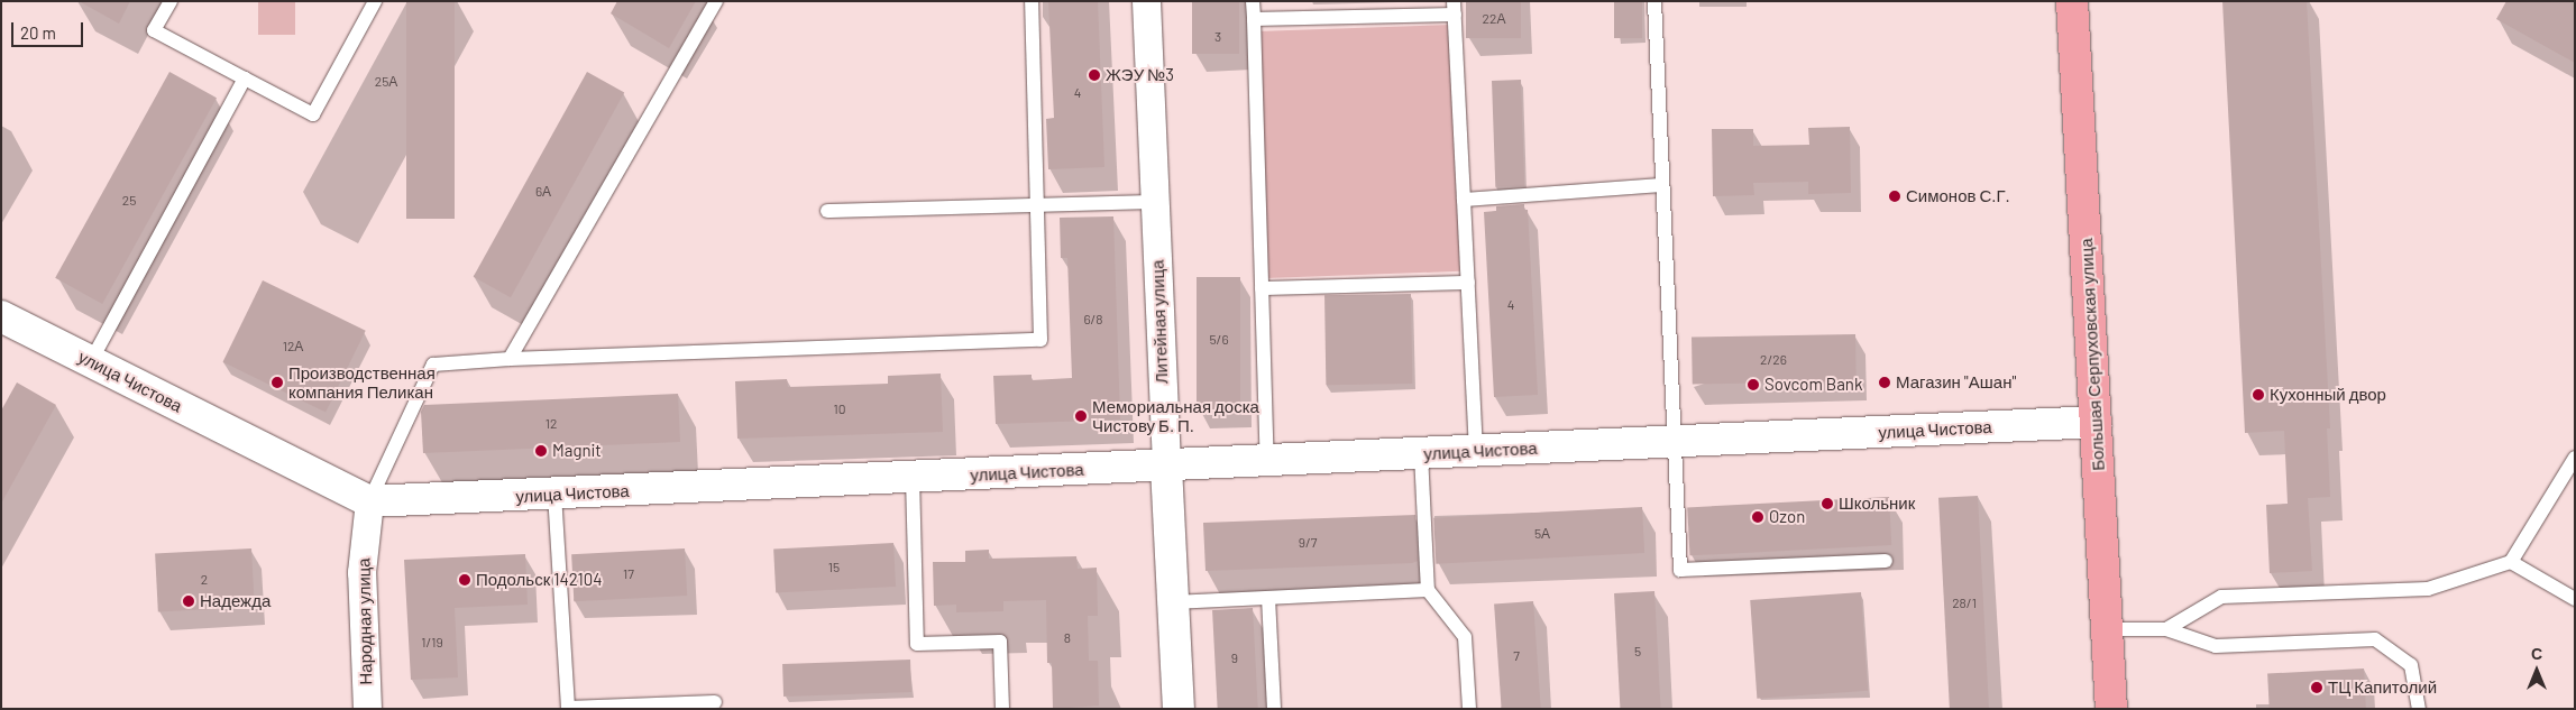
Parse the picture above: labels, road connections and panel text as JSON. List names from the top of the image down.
{
  "streets": {
    "main road": ["Большая Серпуховская улица"],
    "street": ["Литейная улица", "улица Чистова", "Народная улица"]
  },
  "crossings": [
    ["Литейная улица", "улица Чистова"],
    ["Большая Серпуховская улица", "улица Чистова"],
    ["улица Чистова", "Народная улица"]
  ],
  "places": [
    "ЖЭУ №3",
    "Симонов С.Г.",
    "Производственная компания Пеликан",
    "Магазин \"Ашан\"",
    "Sovcom Bank",
    "Кухонный двор",
    "Мемориальная доска Чистову Б. П.",
    "Magnit",
    "Школьник",
    "Ozon",
    "Подольск 142104",
    "Надежда",
    "ТЦ Капитолий"
  ],
  "house_numbers": [
    "22А",
    "3",
    "25А",
    "4",
    "6А",
    "25",
    "4",
    "6/8",
    "5/6",
    "12А",
    "2/26",
    "10",
    "12",
    "5А",
    "9/7",
    "15",
    "17",
    "2",
    "28/1",
    "8",
    "1/19",
    "5",
    "7",
    "9"
  ],
  "scale_bar": "20 m",
  "north": "top"
}
